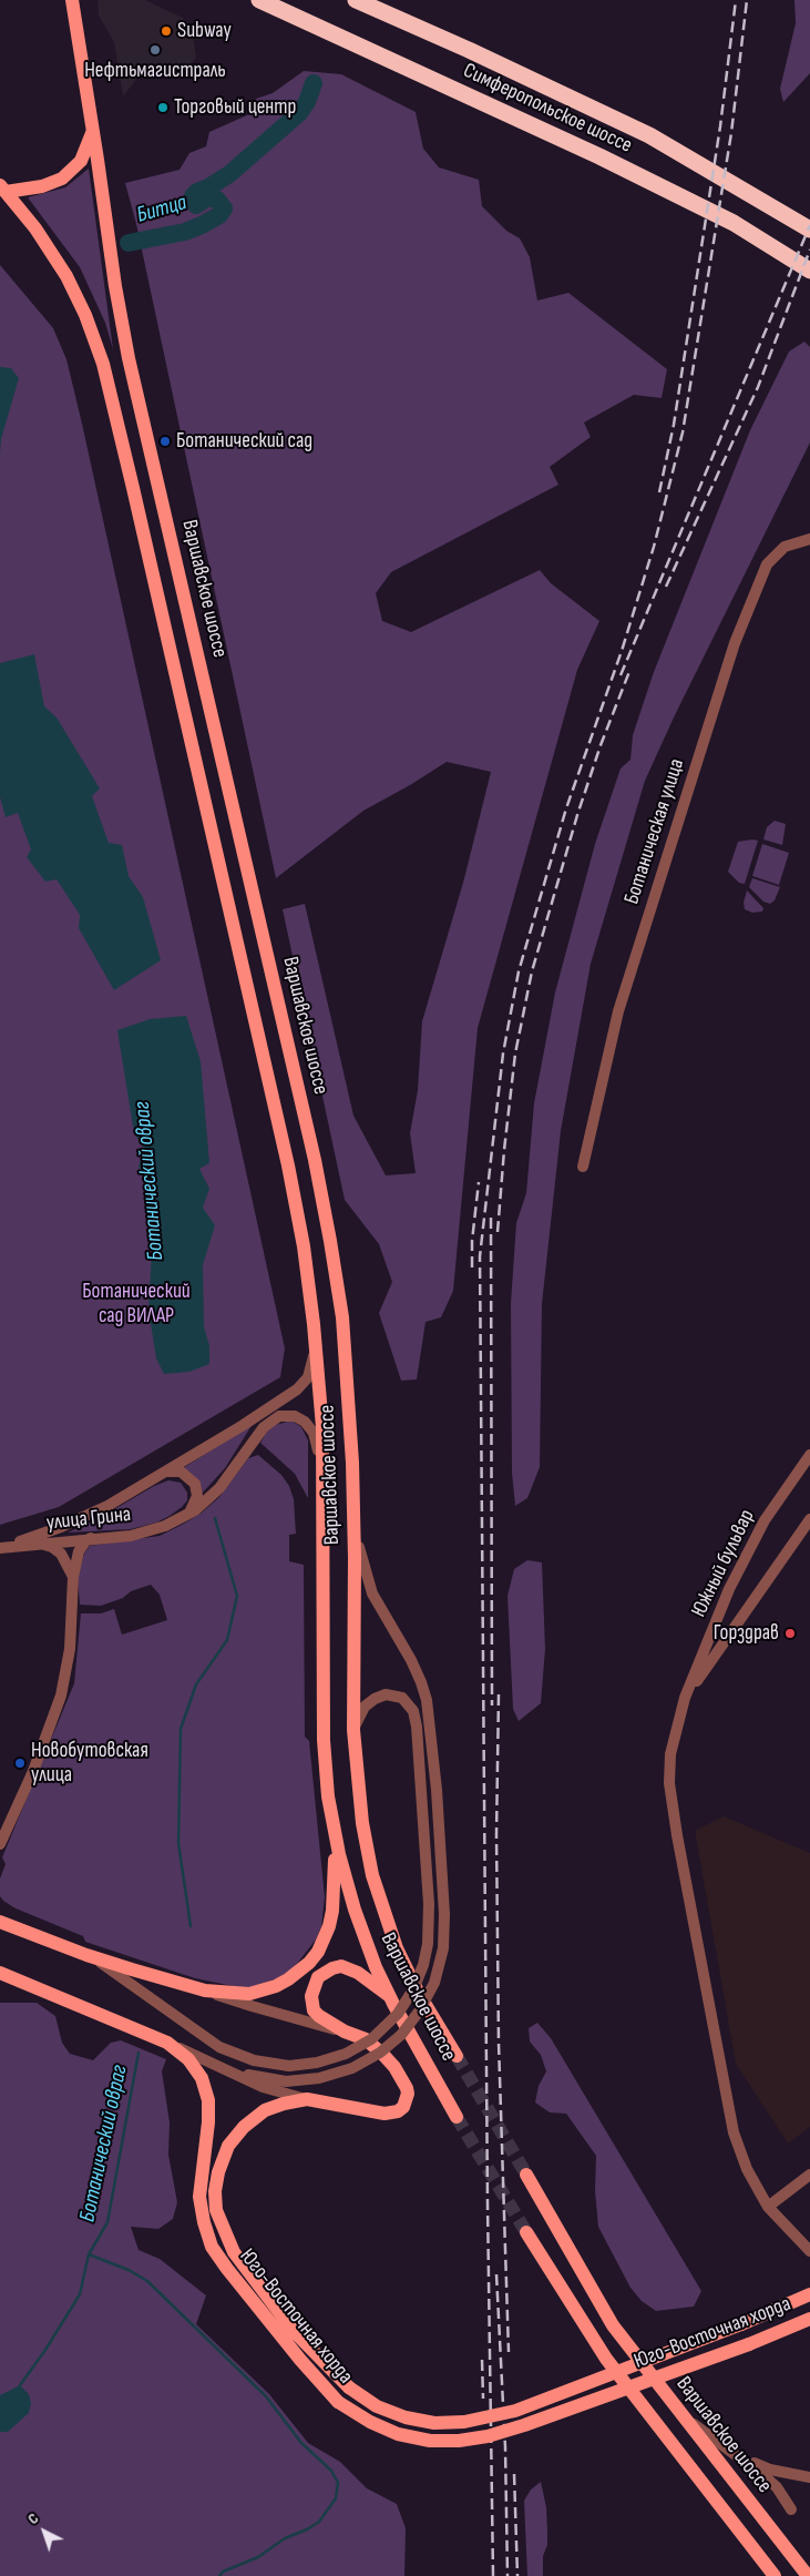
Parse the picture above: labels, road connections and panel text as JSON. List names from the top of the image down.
{
  "streets": {
    "highway": ["Симферопольское шоссе"],
    "main road": ["Варшавское шоссе", "Юго-Восточная хорда"],
    "street": ["Ботаническая улица", "улица Грина", "Южный бульвар"]
  },
  "crossings": [
    ["Варшавское шоссе", "улица Грина"]
  ],
  "water": ["Битца", "Ботанический овраг"],
  "parks": ["Ботанический сад ВИЛАР"],
  "places": [
    "Subway",
    "Нефтьмагистраль",
    "Торговый центр",
    "Ботанический сад",
    "Горздрав",
    "Новобутовская улица"
  ],
  "north": "top left"
}
